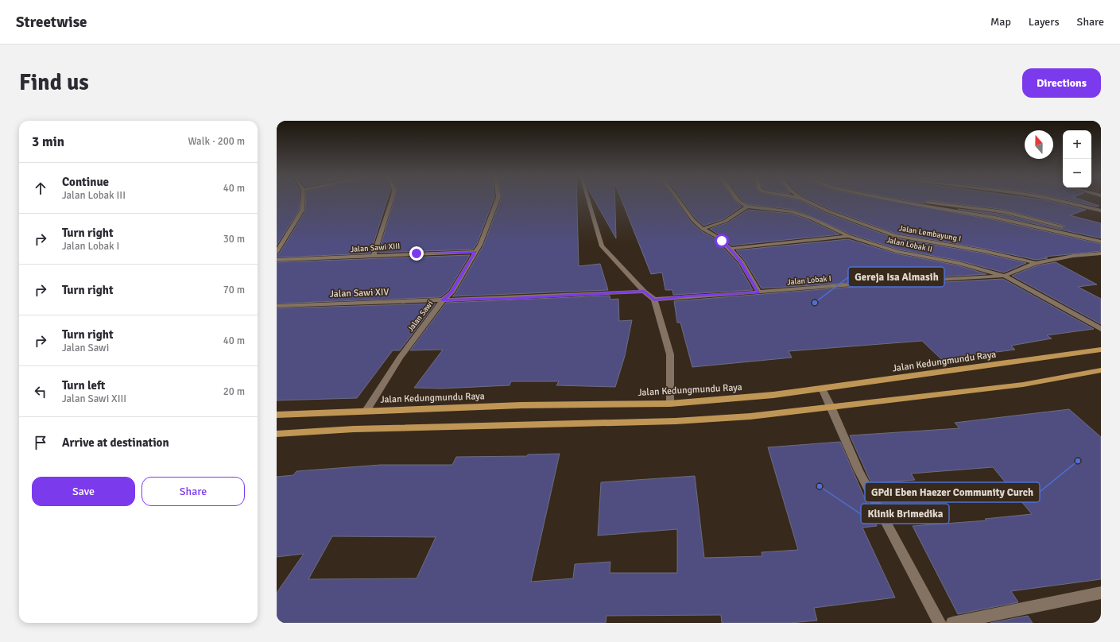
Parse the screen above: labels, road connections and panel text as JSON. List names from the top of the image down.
{
  "streets": {
    "main road": ["Jalan Kedungmundu Raya"],
    "street": [
      "Jalan Lembayung I",
      "Jalan Lobak II",
      "Jalan Sawi XIII",
      "Jalan Lobak I",
      "Jalan Sawi XIV",
      "Jalan Sawi"
    ]
  },
  "crossings": [
    ["Jalan Lobak II", "Jalan Lobak I"],
    ["Jalan Sawi XIII", "Jalan Sawi"],
    ["Jalan Sawi XIV", "Jalan Sawi"],
    ["Jalan Sawi", "Jalan Kedungmundu Raya"]
  ],
  "places": ["Gereja Isa Almasih", "GPdI Eben Haezer Community Curch", "Klinik Brimedika"],
  "north": "top",
  "page": {
    "header": "Streetwise",
    "nav": ["Map", "Layers", "Share"],
    "buttons": [
      "Directions",
      ["Save", "Share"]
    ],
    "title": "Find us",
    "heading": ["3 min", "Walk · 200 m"],
    "map_buttons": ["+", "−"],
    "list": [
      ["Continue", "Jalan Lobak III", "40 m"],
      ["Turn right", "Jalan Lobak I", "30 m"],
      ["Turn right", "70 m"],
      ["Turn right", "Jalan Sawi", "40 m"],
      ["Turn left", "Jalan Sawi XIII", "20 m"],
      "Arrive at destination"
    ]
  }
}
